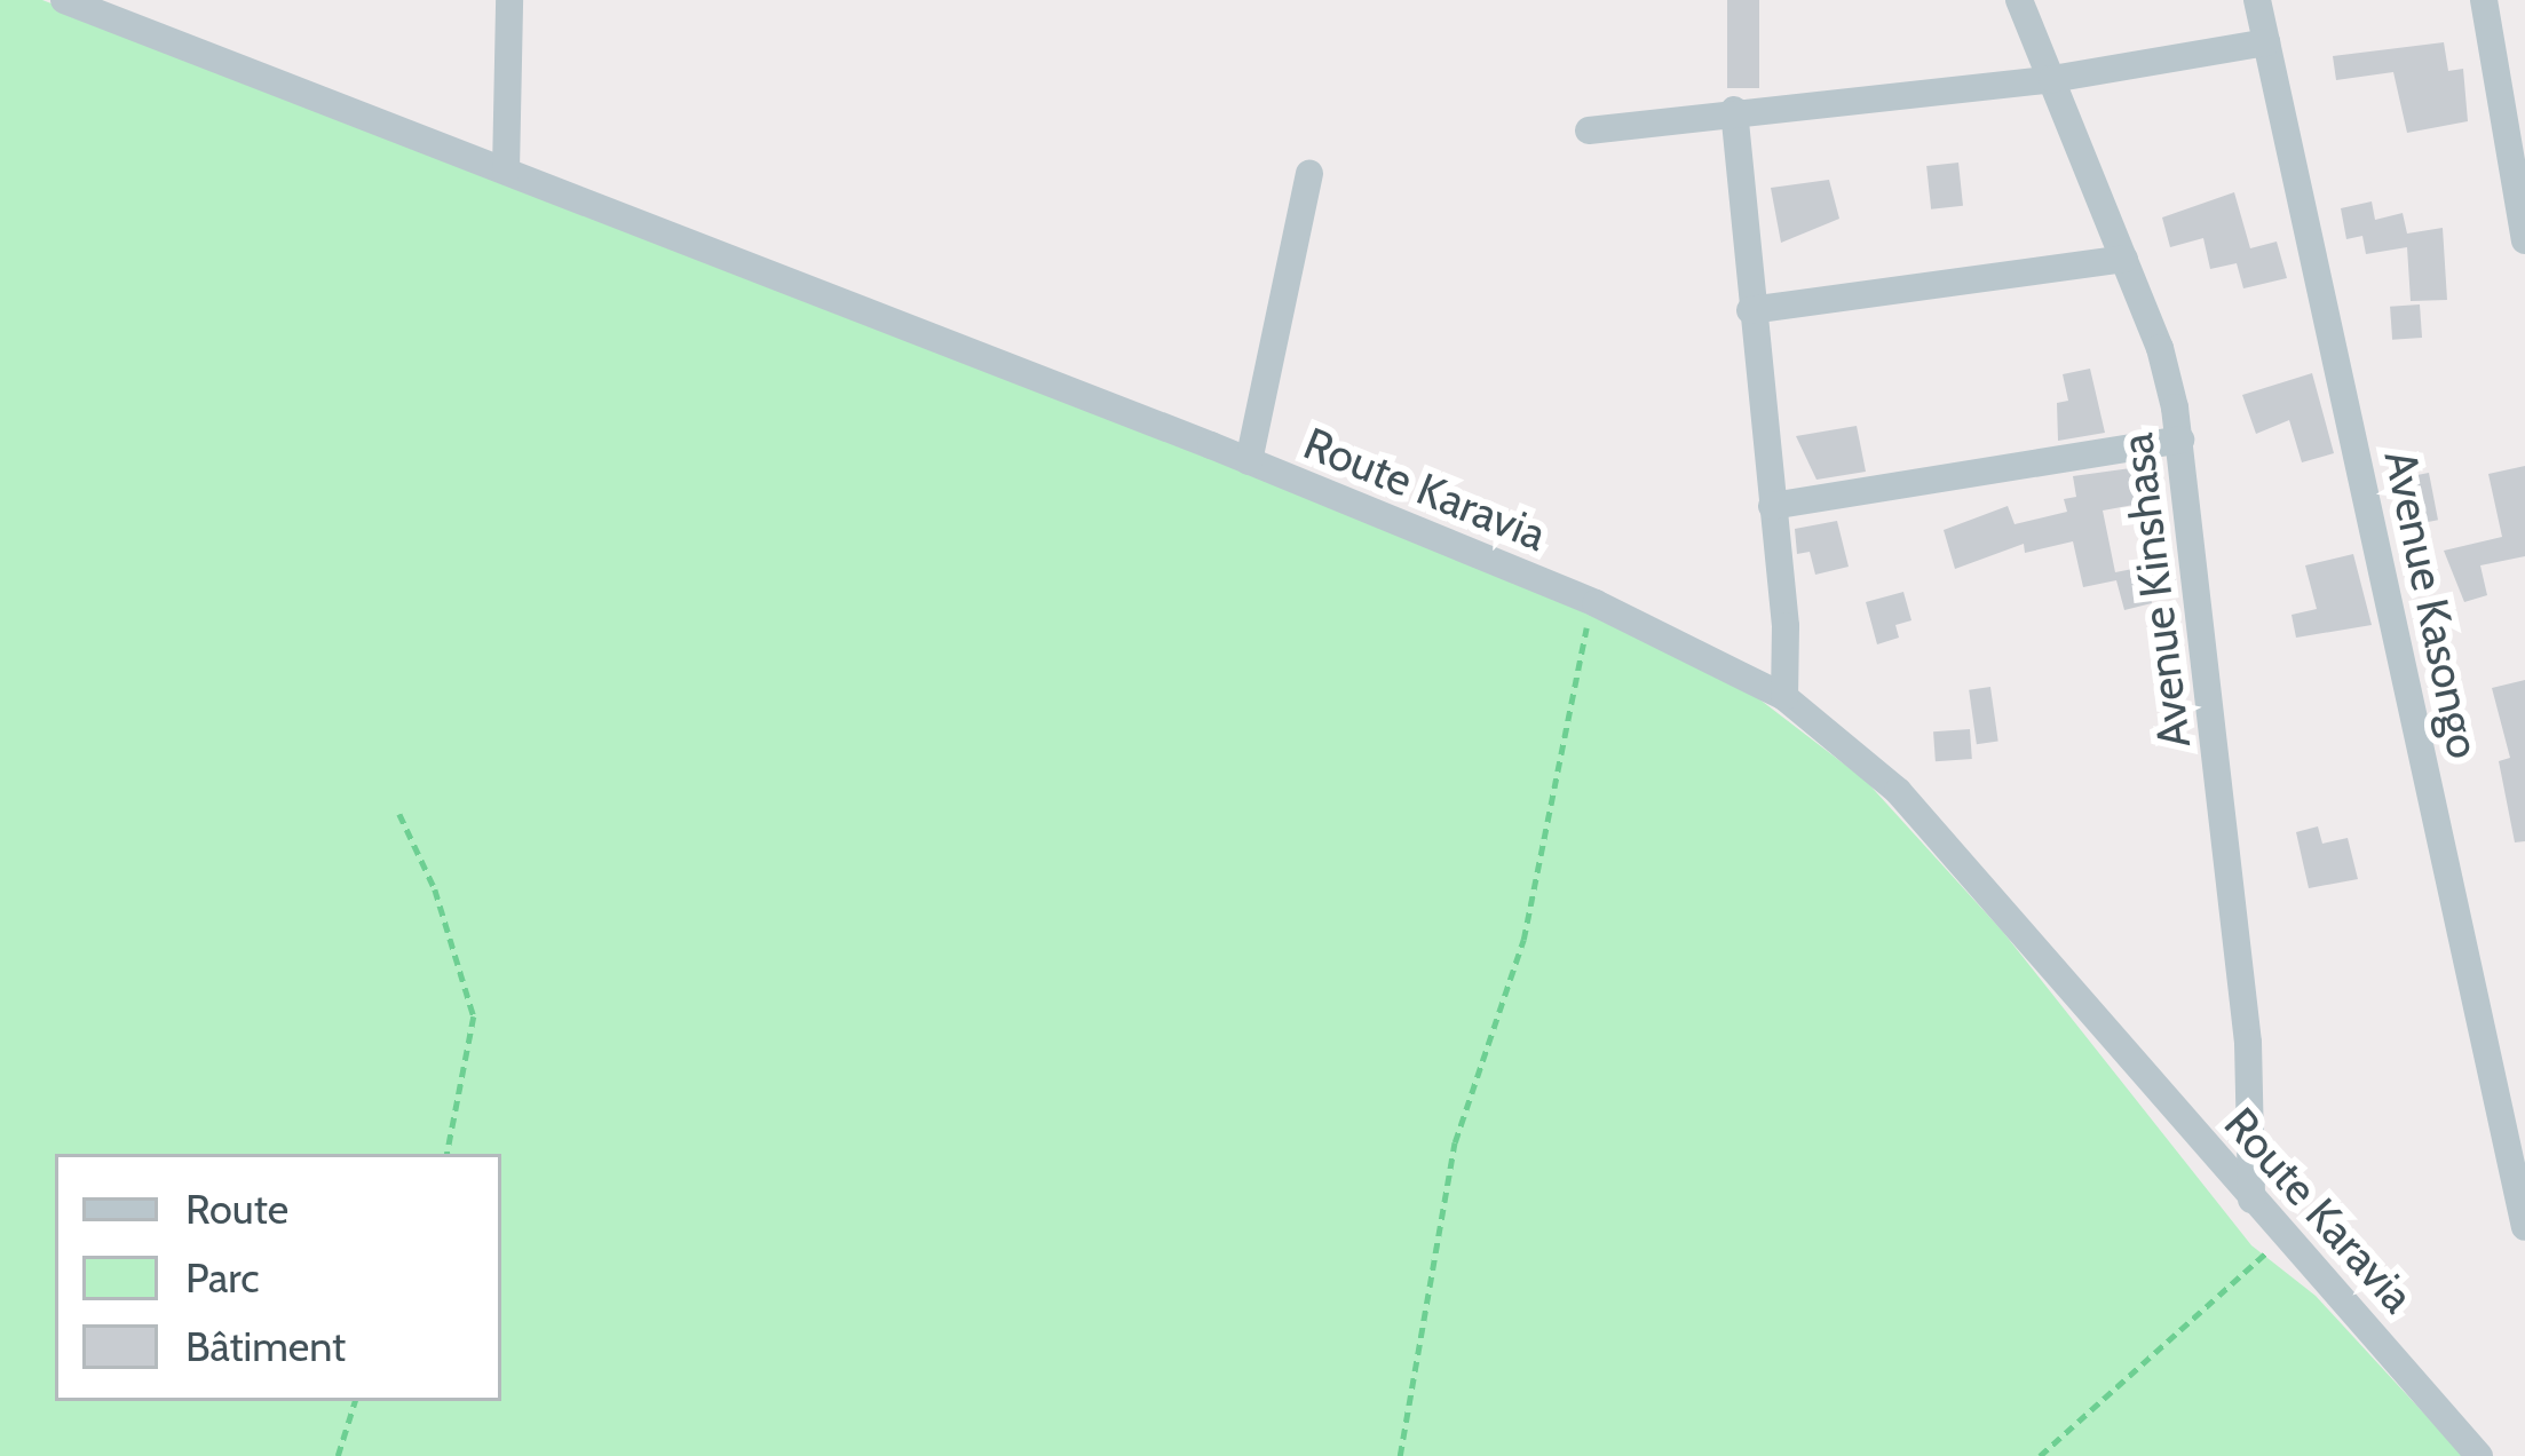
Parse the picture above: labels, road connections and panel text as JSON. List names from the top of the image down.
{
  "streets": {
    "street": ["Route Karavia", "Avenue Kinshasa", "Avenue Kasongo"]
  },
  "crossings": [
    ["Route Karavia", "Avenue Kinshasa"]
  ],
  "legend": ["Route", "Parc", "Bâtiment"]
}
